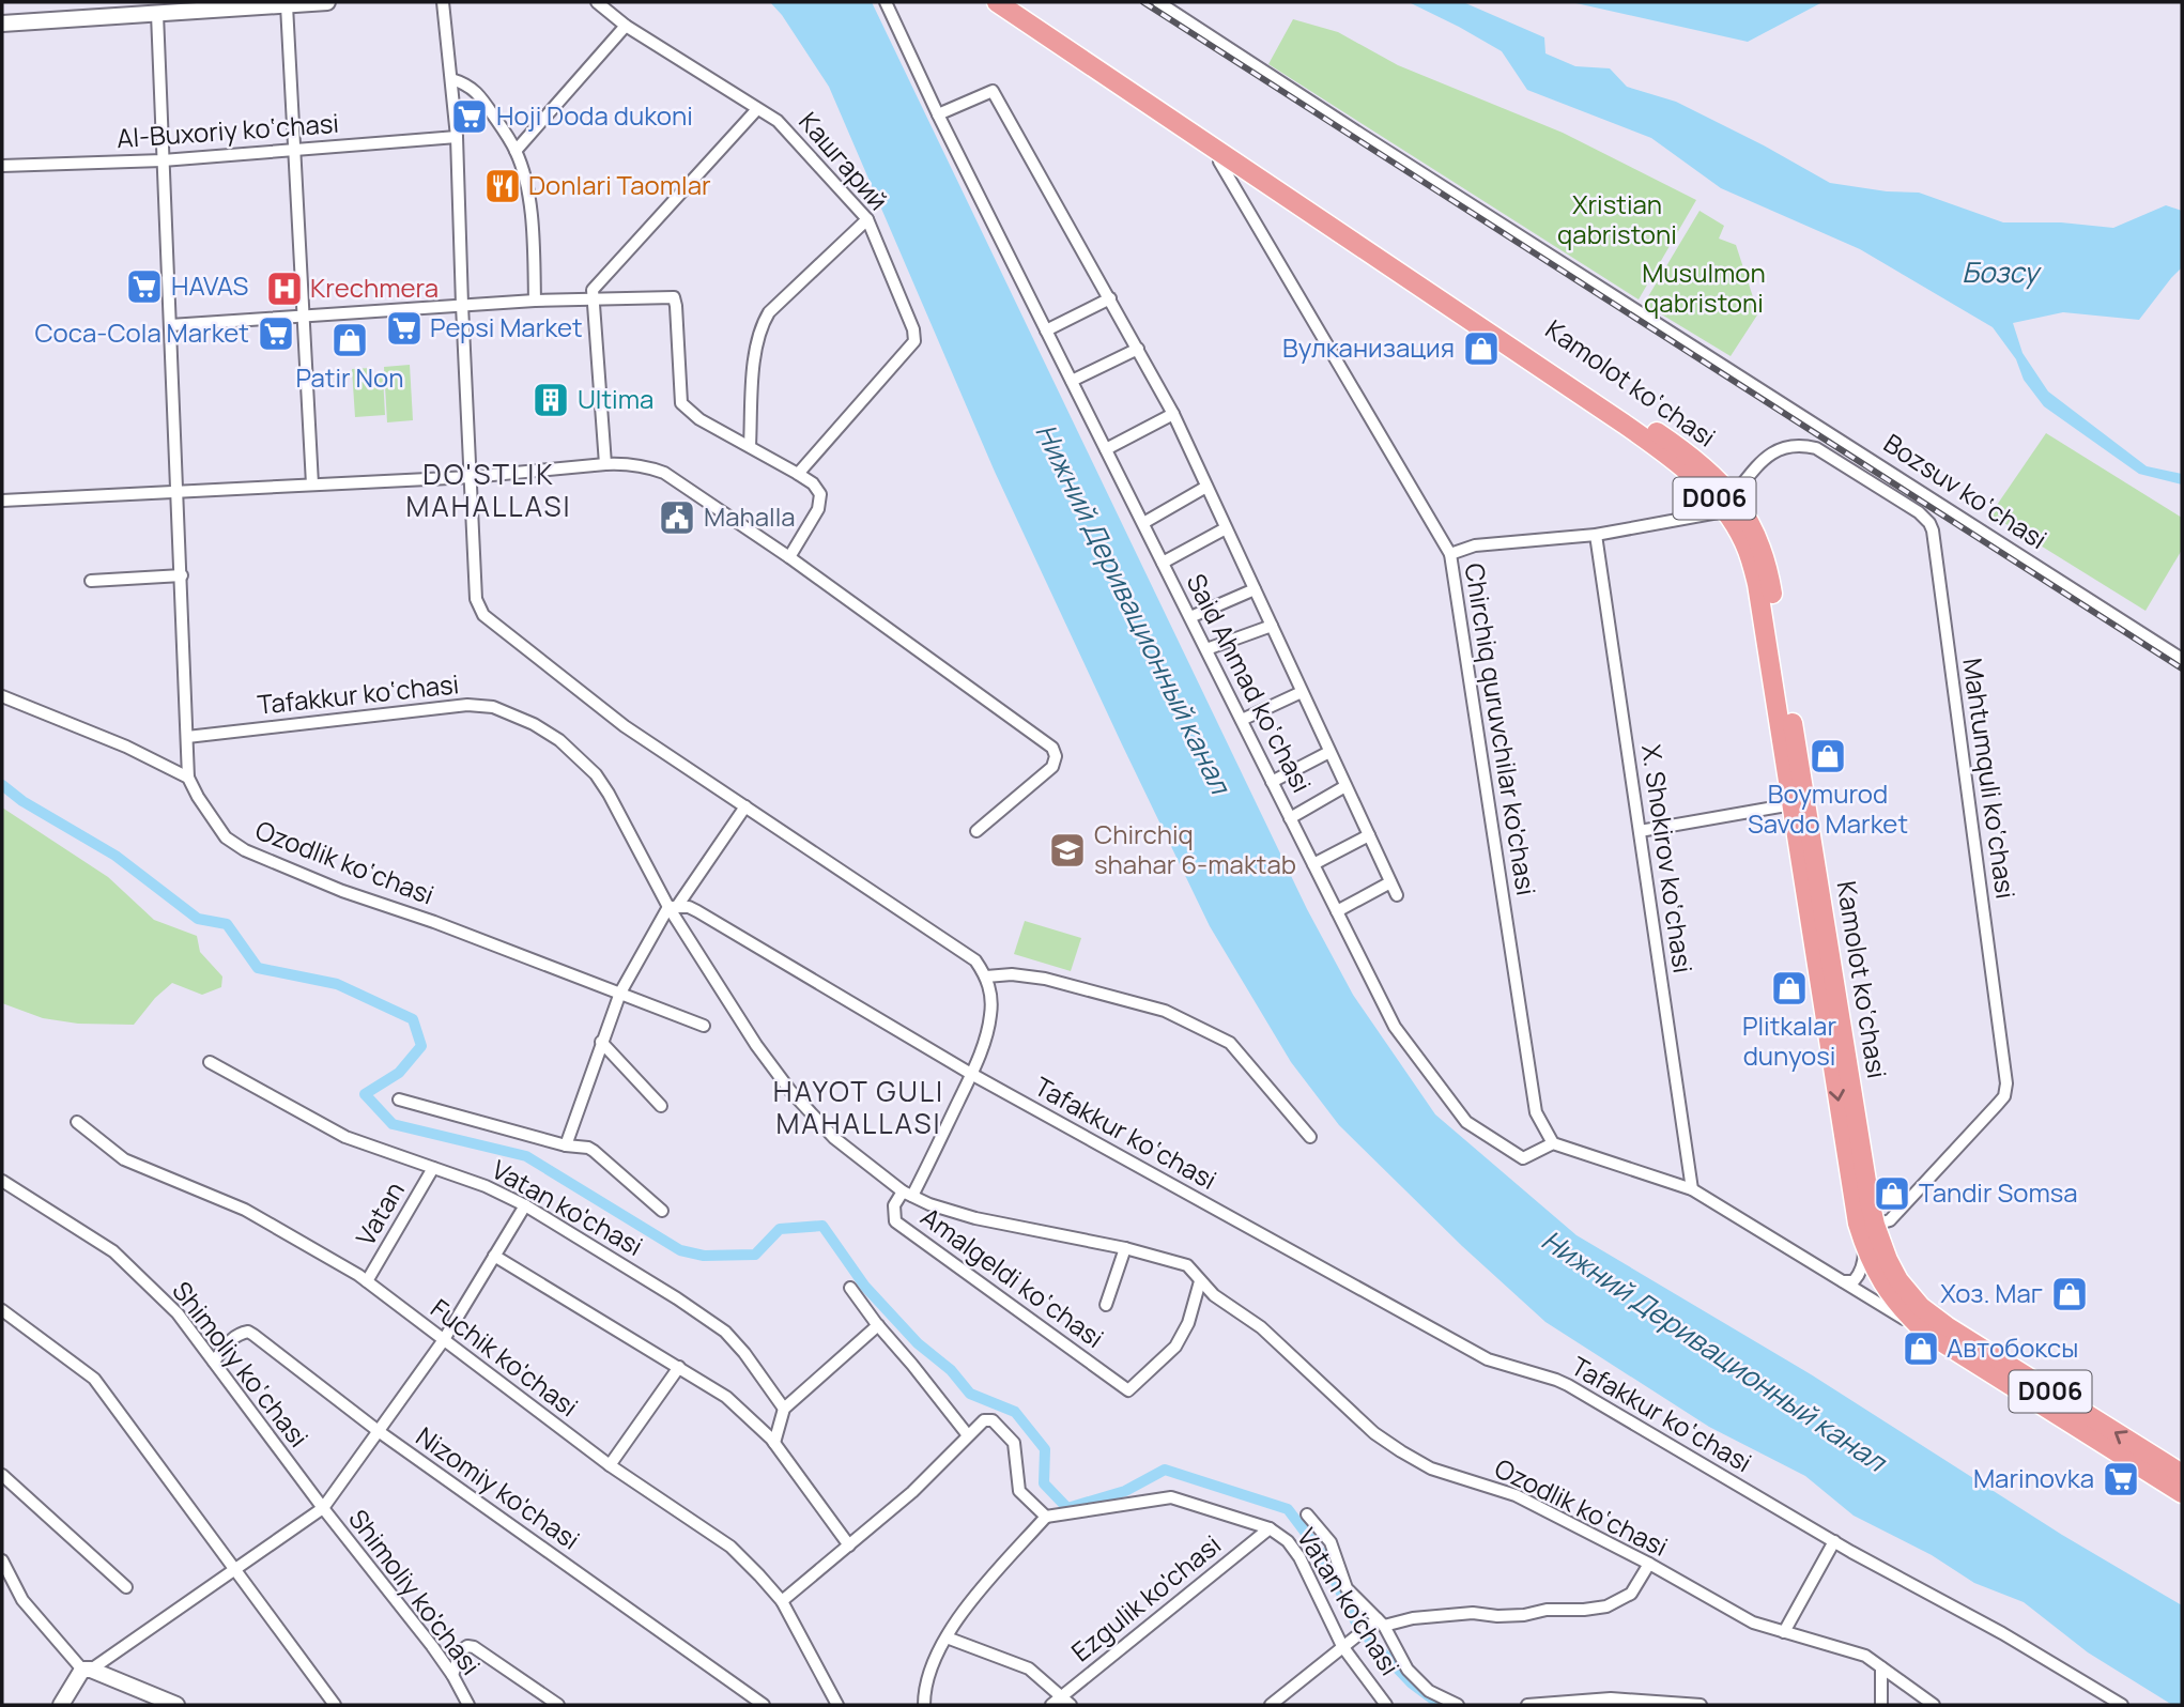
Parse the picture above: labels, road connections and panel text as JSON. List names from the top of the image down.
{
  "streets": {
    "main road": ["Kamolot ko‘chasi", "D006"],
    "street": [
      "Al-Buxoriy ko‘chasi",
      "Кашгарий",
      "Bozsuv ko‘chasi",
      "Said Ahmad ko‘chasi",
      "Tafakkur ko‘chasi",
      "Chirchiq quruvchilar ko'chasi",
      "Mahtumquli ko‘chasi",
      "X. Shokirov ko‘chasi",
      "Ozodlik ko‘chasi",
      "Vatan ko'chasi",
      "Vatan",
      "Amalgeldi ko‘chasi",
      "Fuchik ko'chasi",
      "Shimoliy ko‘chasi",
      "Nizomiy ko'chasi",
      "Shimoliy ko'chasi",
      "Ezgulik ko'chasi"
    ]
  },
  "crossings": [
    ["Kamolot ko‘chasi", "D006"],
    ["Kamolot ko‘chasi", "Mahtumquli ko‘chasi"],
    ["D006", "Chirchiq quruvchilar ko'chasi"],
    ["D006", "Mahtumquli ko‘chasi"],
    ["Said Ahmad ko‘chasi", "Chirchiq quruvchilar ko'chasi"],
    ["Tafakkur ko‘chasi", "Ozodlik ko‘chasi"],
    ["Ozodlik ko‘chasi", "Amalgeldi ko‘chasi"],
    ["Vatan ko'chasi", "Vatan"],
    ["Vatan ko'chasi", "Ezgulik ko'chasi"],
    ["Vatan", "Fuchik ko'chasi"],
    ["Shimoliy ko‘chasi", "Nizomiy ko'chasi"],
    ["Shimoliy ko‘chasi", "Shimoliy ko'chasi"]
  ],
  "districts": ["DO'STLIK MAHALLASI", "HAYOT GULI MAHALLASI"],
  "water": ["Бозсу", "Нижний Деривационный канал"],
  "parks": ["Xristian qabristoni", "Musulmon qabristoni"],
  "places": {
    "supermarket": [
      "Hoji Doda dukoni",
      "HAVAS",
      "Pepsi Market",
      "Coca-Cola Market",
      "Marinovka"
    ],
    "restaurant": ["Donlari Taomlar"],
    "hospital": ["Krechmera"],
    "shop": [
      "Patir Non",
      "Вулканизация",
      "Boymurod Savdo Market",
      "Plitkalar dunyosi",
      "Tandir Somsa",
      "Хоз. Маг",
      "Автобоксы"
    ],
    "building": ["Ultima"],
    "public building": ["Mahalla"],
    "school or university": ["Chirchiq shahar 6-maktab"]
  }
}
